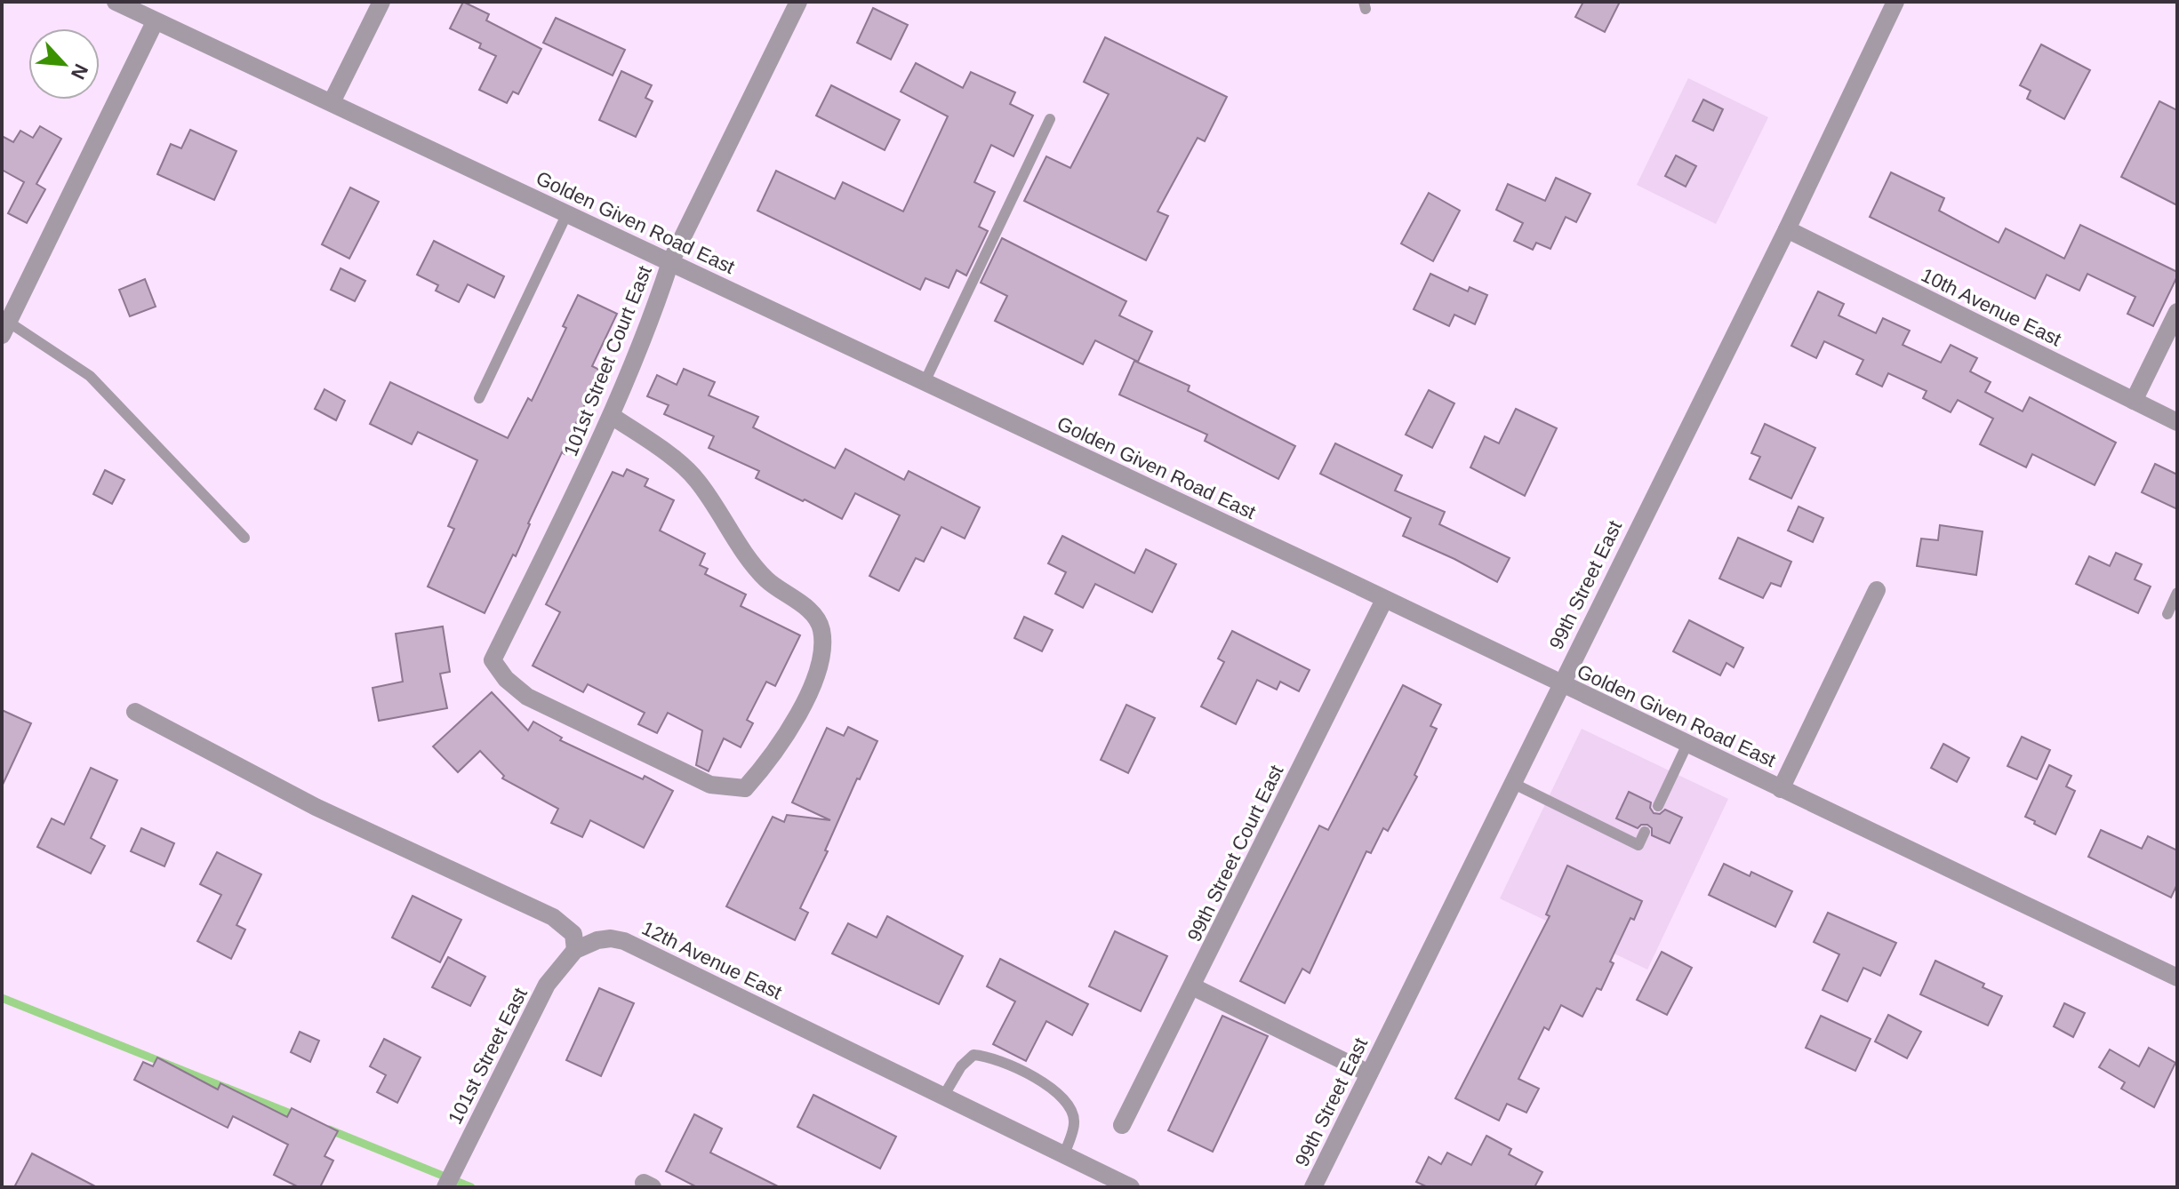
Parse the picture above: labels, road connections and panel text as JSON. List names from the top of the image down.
{
  "streets": {
    "street": [
      "Golden Given Road East",
      "10th Avenue East",
      "101st Street Court East",
      "99th Street East",
      "99th Street Court East",
      "12th Avenue East",
      "101st Street East"
    ]
  },
  "crossings": [
    ["Golden Given Road East", "101st Street Court East"],
    ["Golden Given Road East", "99th Street East"],
    ["Golden Given Road East", "99th Street Court East"],
    ["10th Avenue East", "99th Street East"],
    ["12th Avenue East", "101st Street East"]
  ],
  "north": "bottom right"
}
